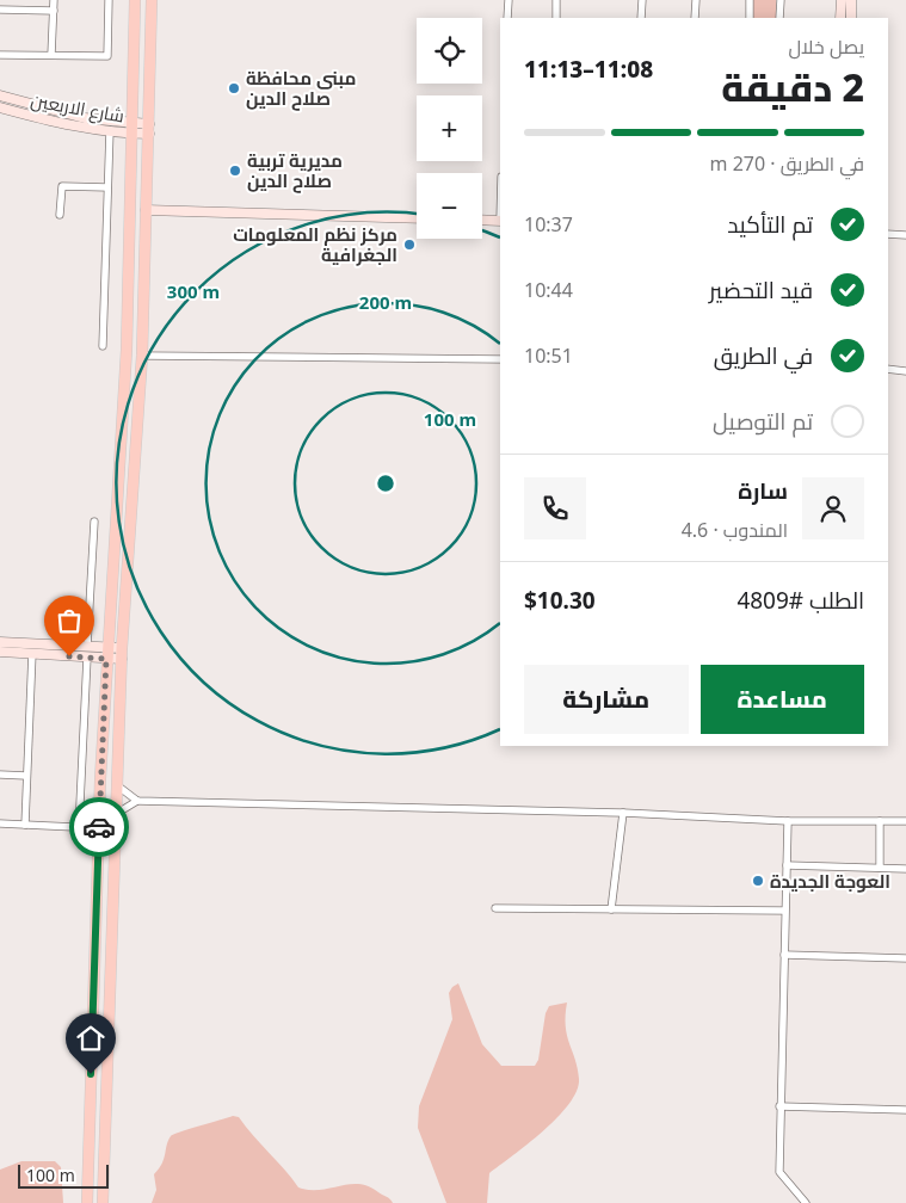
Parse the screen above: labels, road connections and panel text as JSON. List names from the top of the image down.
{
  "streets": {
    "main road": ["شارع الاربعين"]
  },
  "places": [
    "مبنى محافظة صلاح الدين",
    "مديرية تربية صلاح الدين",
    "مركز نظم المعلومات الجغرافية",
    "العوجة الجديدة"
  ],
  "scale_bar": "100 m",
  "page": {
    "map_buttons": ["+", "−"],
    "heading": ["2 دقيقة", "يصل خلال", "11:08–11:13"],
    "panel": [
      "سارة",
      "المندوب · 4.6",
      "الطلب #4809",
      "$10.30"
    ],
    "bar": "في الطريق · 270 m",
    "list": [
      ["تم التأكيد", "10:37"],
      ["قيد التحضير", "10:44"],
      ["في الطريق", "10:51"],
      "تم التوصيل"
    ],
    "buttons": ["مساعدة", "مشاركة"],
    "scale": "100 m"
  },
  "rings": ["300 m", "200 m", "100 m"]
}
